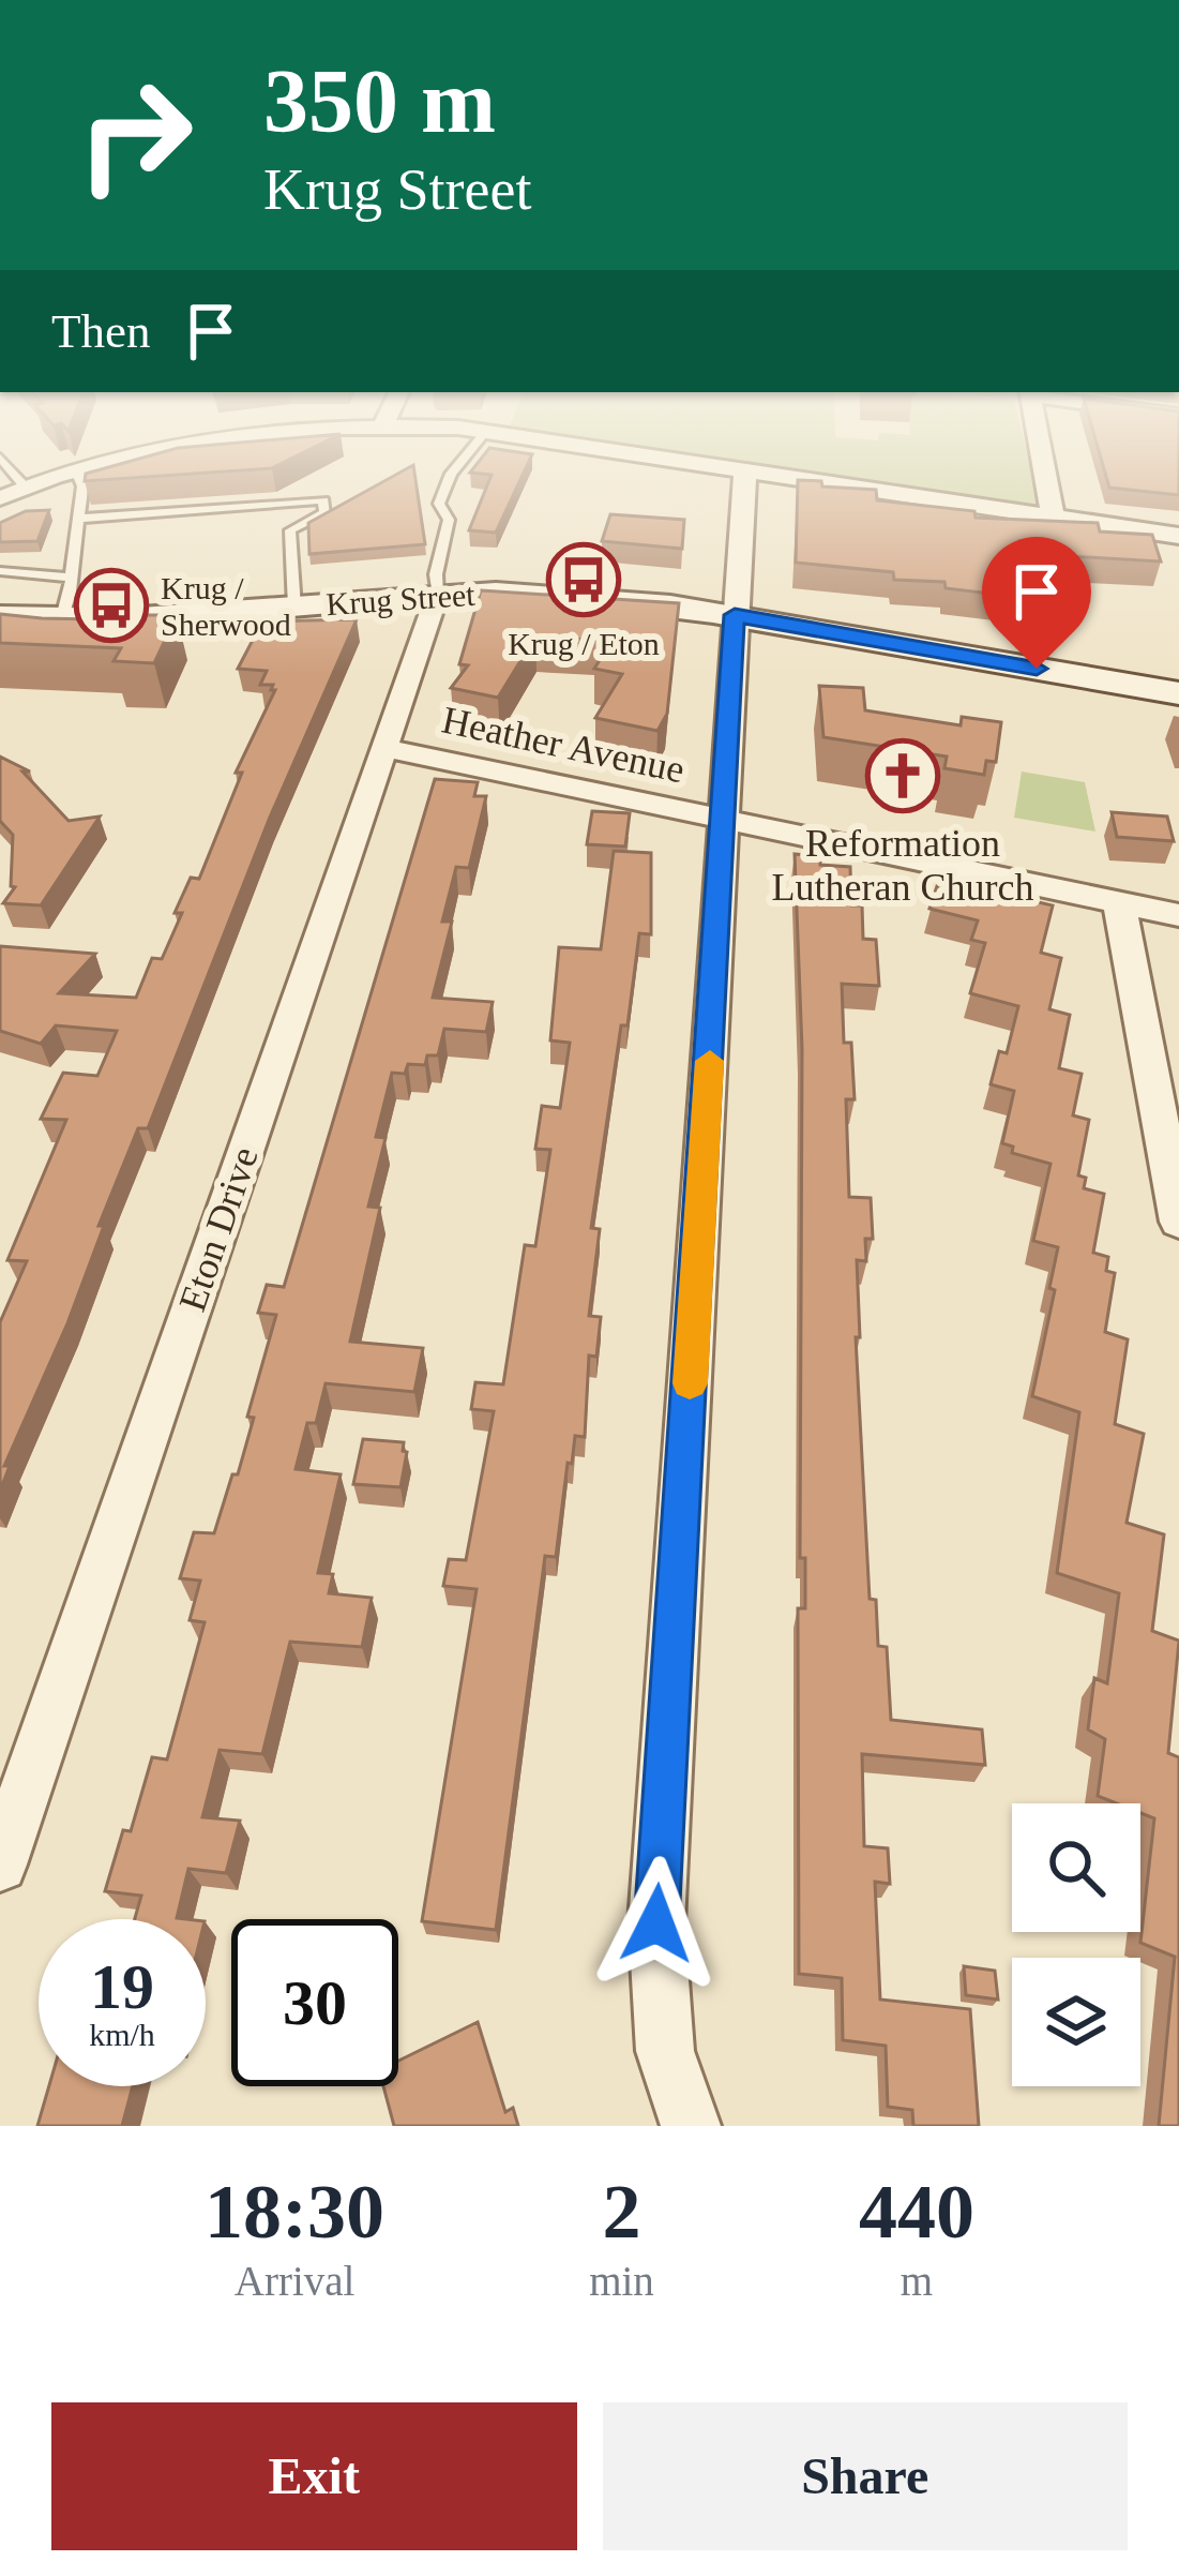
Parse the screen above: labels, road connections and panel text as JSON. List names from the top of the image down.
{
  "streets": {
    "street": ["Krug Street", "Heather Avenue", "Eton Drive"]
  },
  "crossings": [
    ["Krug Street", "Eton Drive"],
    ["Heather Avenue", "Eton Drive"]
  ],
  "places": {
    "bus stop": ["Krug / Eton", "Krug / Sherwood"],
    "church": ["Reformation Lutheran Church"]
  },
  "page": {
    "turn": ["350 m", "Krug Street"],
    "then": "Then",
    "speed": "19 km/h",
    "limit": "30",
    "eta": [
      "18:30",
      "Arrival",
      "2",
      "min",
      "440",
      "m"
    ],
    "buttons": ["Exit", "Share"]
  }
}
